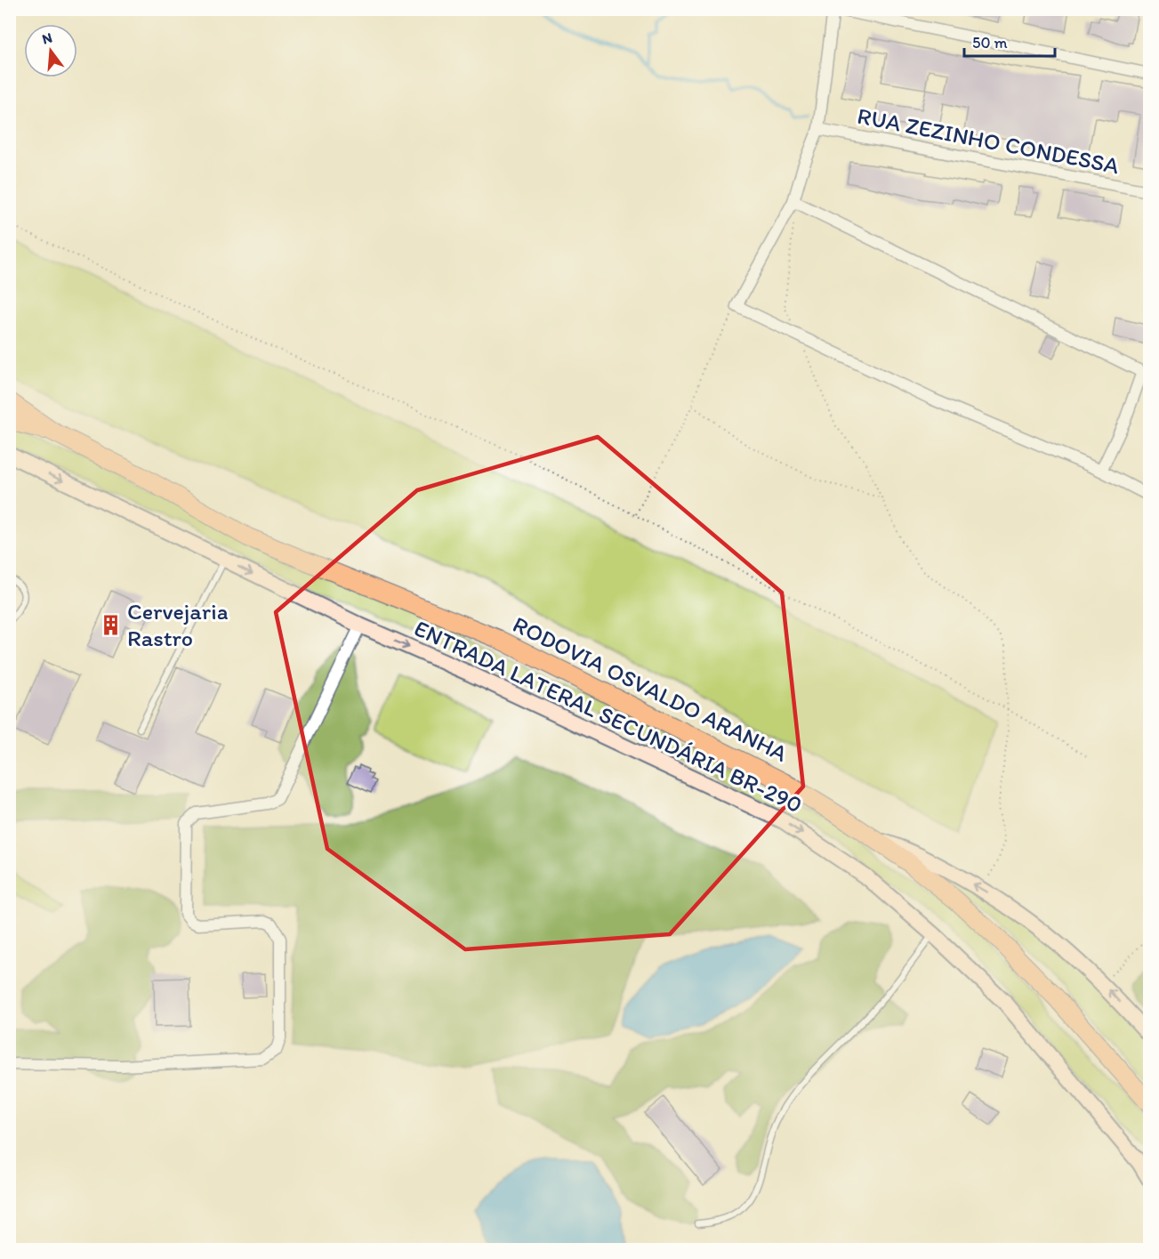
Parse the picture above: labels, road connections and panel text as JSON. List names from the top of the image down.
{
  "streets": {
    "highway": ["RODOVIA OSVALDO ARANHA"],
    "main road": ["ENTRADA LATERAL SECUNDÁRIA BR-290"],
    "street": ["RUA ZEZINHO CONDESSA"]
  },
  "one_way": ["ENTRADA LATERAL SECUNDÁRIA BR-290"],
  "places": {
    "building": ["Cervejaria Rastro"]
  },
  "scale_bar": "50 m",
  "north": "top"
}
